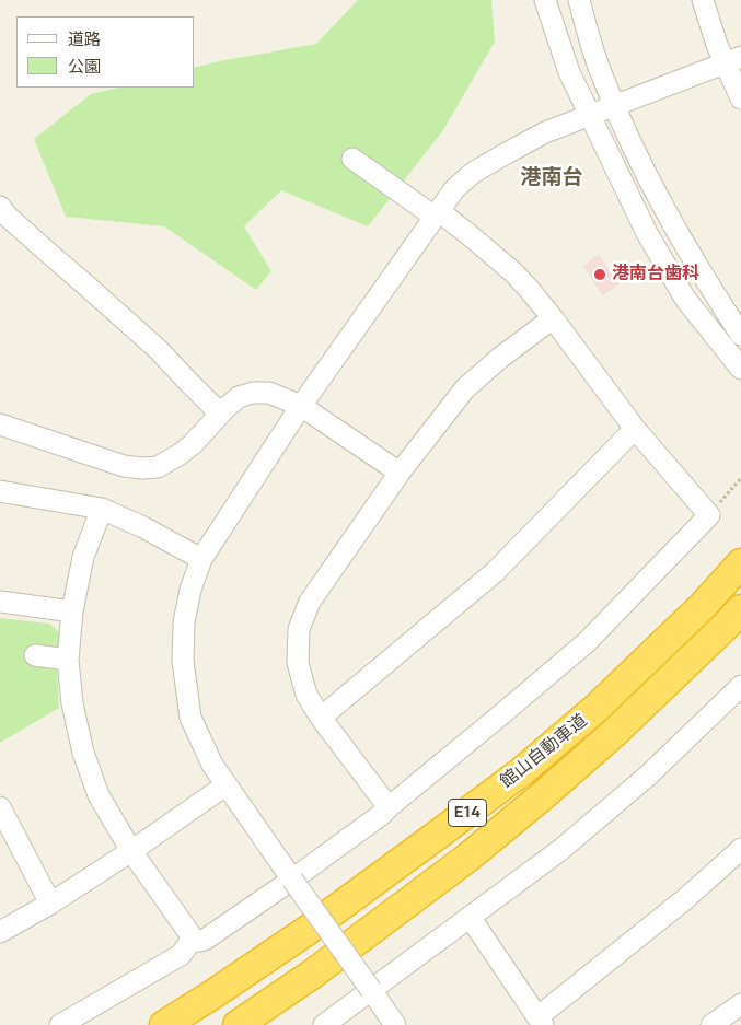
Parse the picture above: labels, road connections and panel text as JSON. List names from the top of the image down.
{
  "streets": {
    "highway": ["館山自動車道", "E14"]
  },
  "districts": ["港南台"],
  "places": ["港南台歯科"],
  "legend": ["道路", "公園"]
}
